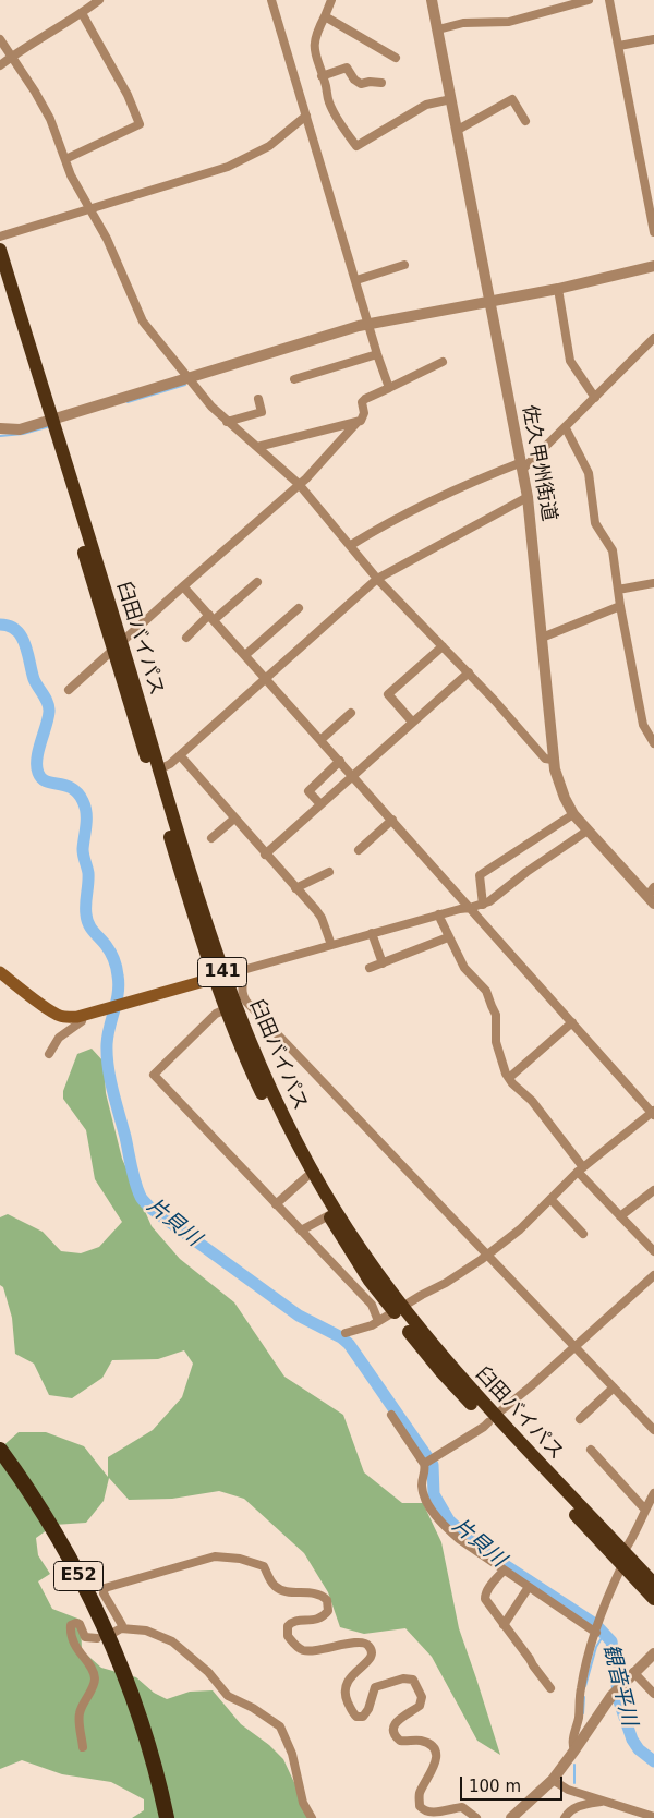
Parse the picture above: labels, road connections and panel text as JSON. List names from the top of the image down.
{
  "streets": {
    "highway": ["臼田バイパス", "141", "E52"],
    "street": ["佐久甲州街道"]
  },
  "water": ["片貝川", "観音平川"],
  "scale_bar": "100 m"
}
